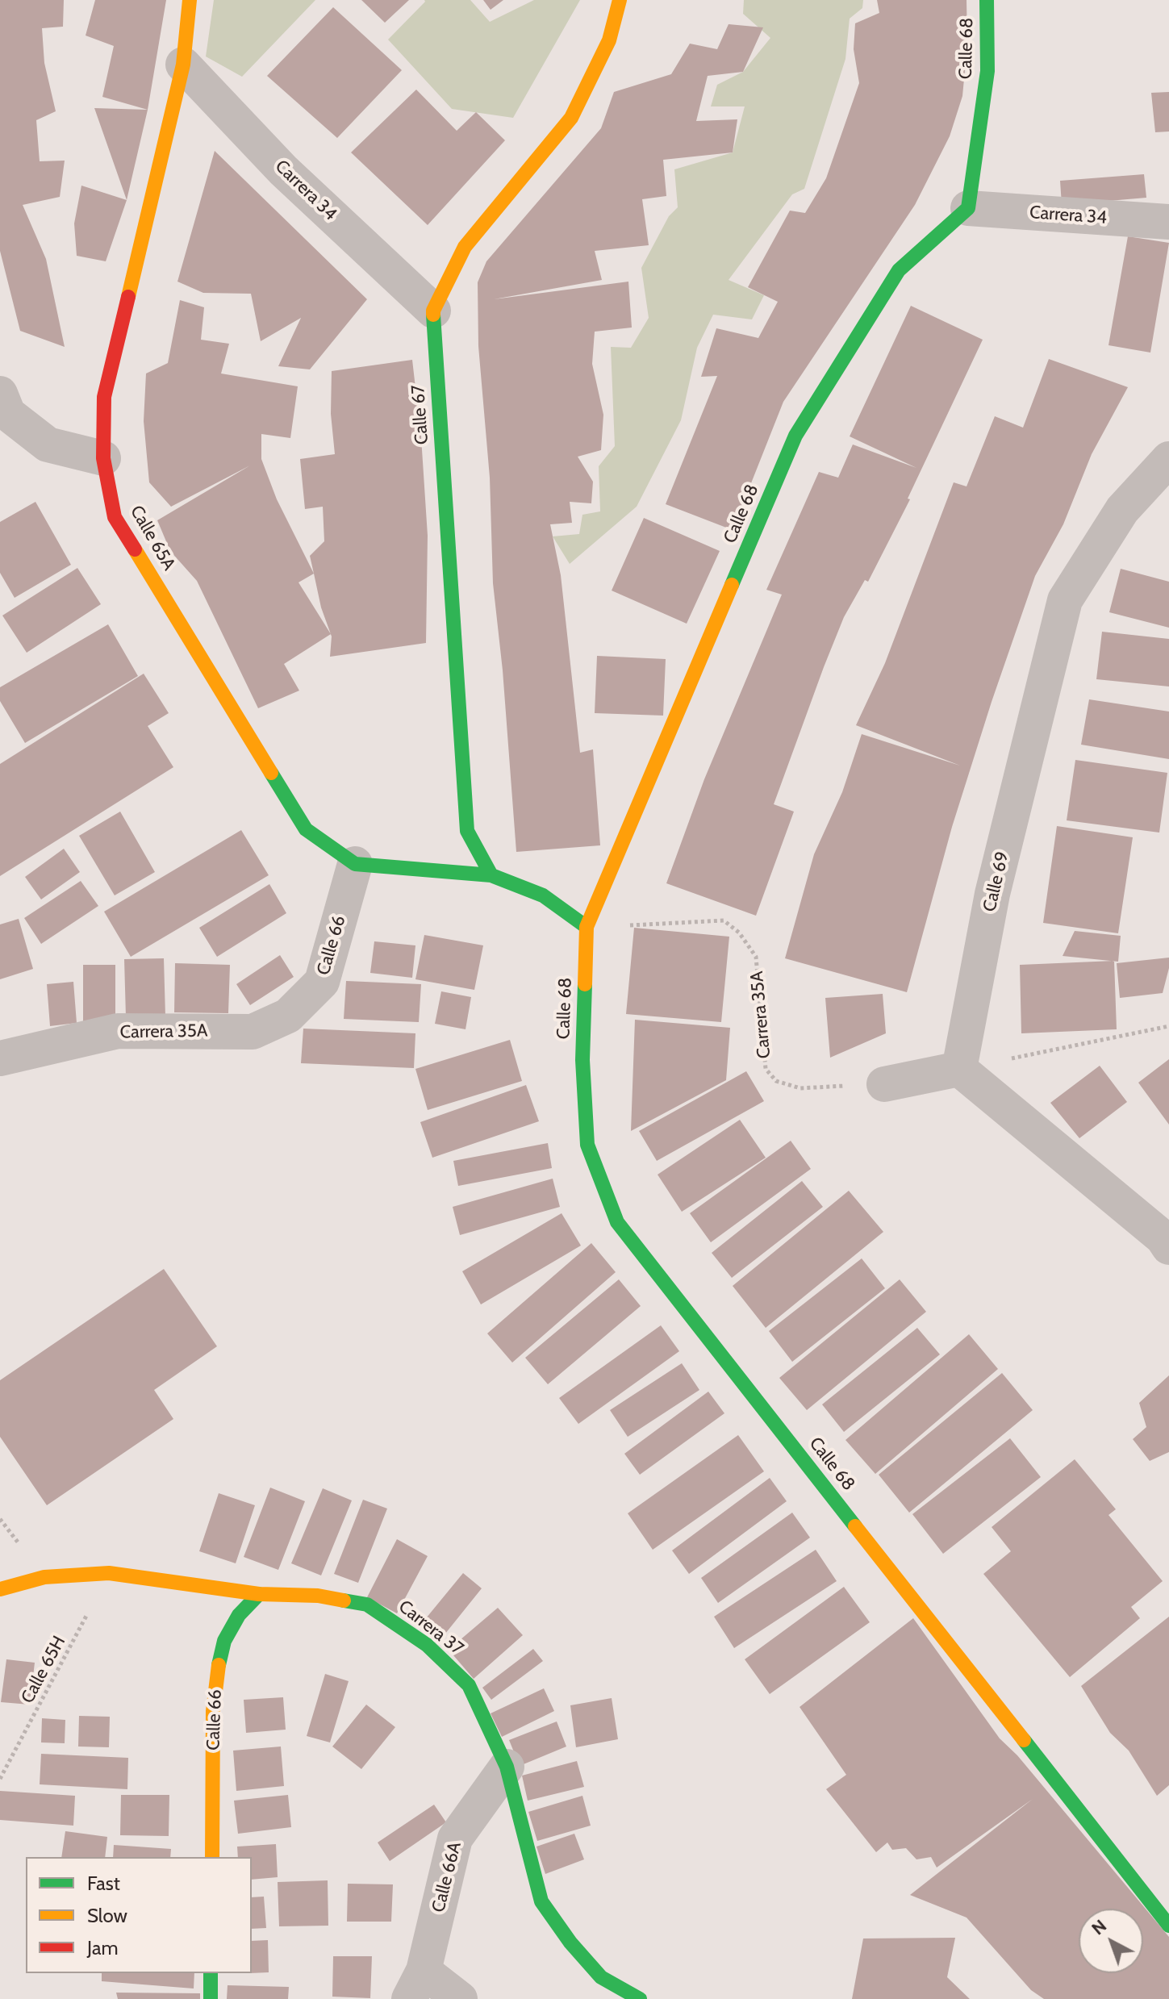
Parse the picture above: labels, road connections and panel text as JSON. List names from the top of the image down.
{
  "streets": {
    "main road": [
      "Calle 68",
      "Calle 67",
      "Calle 65A",
      "Calle 66",
      "Carrera 37"
    ],
    "street": [
      "Carrera 34",
      "Calle 69",
      "Carrera 35A",
      "Calle 66A"
    ],
    "path": ["Calle 65H"]
  },
  "crossings": [
    ["Calle 68", "Carrera 34"],
    ["Calle 68", "Carrera 35A"],
    ["Carrera 34", "Calle 67"],
    ["Carrera 34", "Calle 65A"],
    ["Calle 65A", "Calle 66"],
    ["Calle 66", "Carrera 35A"],
    ["Calle 66", "Carrera 37"],
    ["Carrera 37", "Calle 65H"],
    ["Carrera 37", "Calle 66A"]
  ],
  "legend": ["Fast", "Slow", "Jam"],
  "north": "top left"
}
